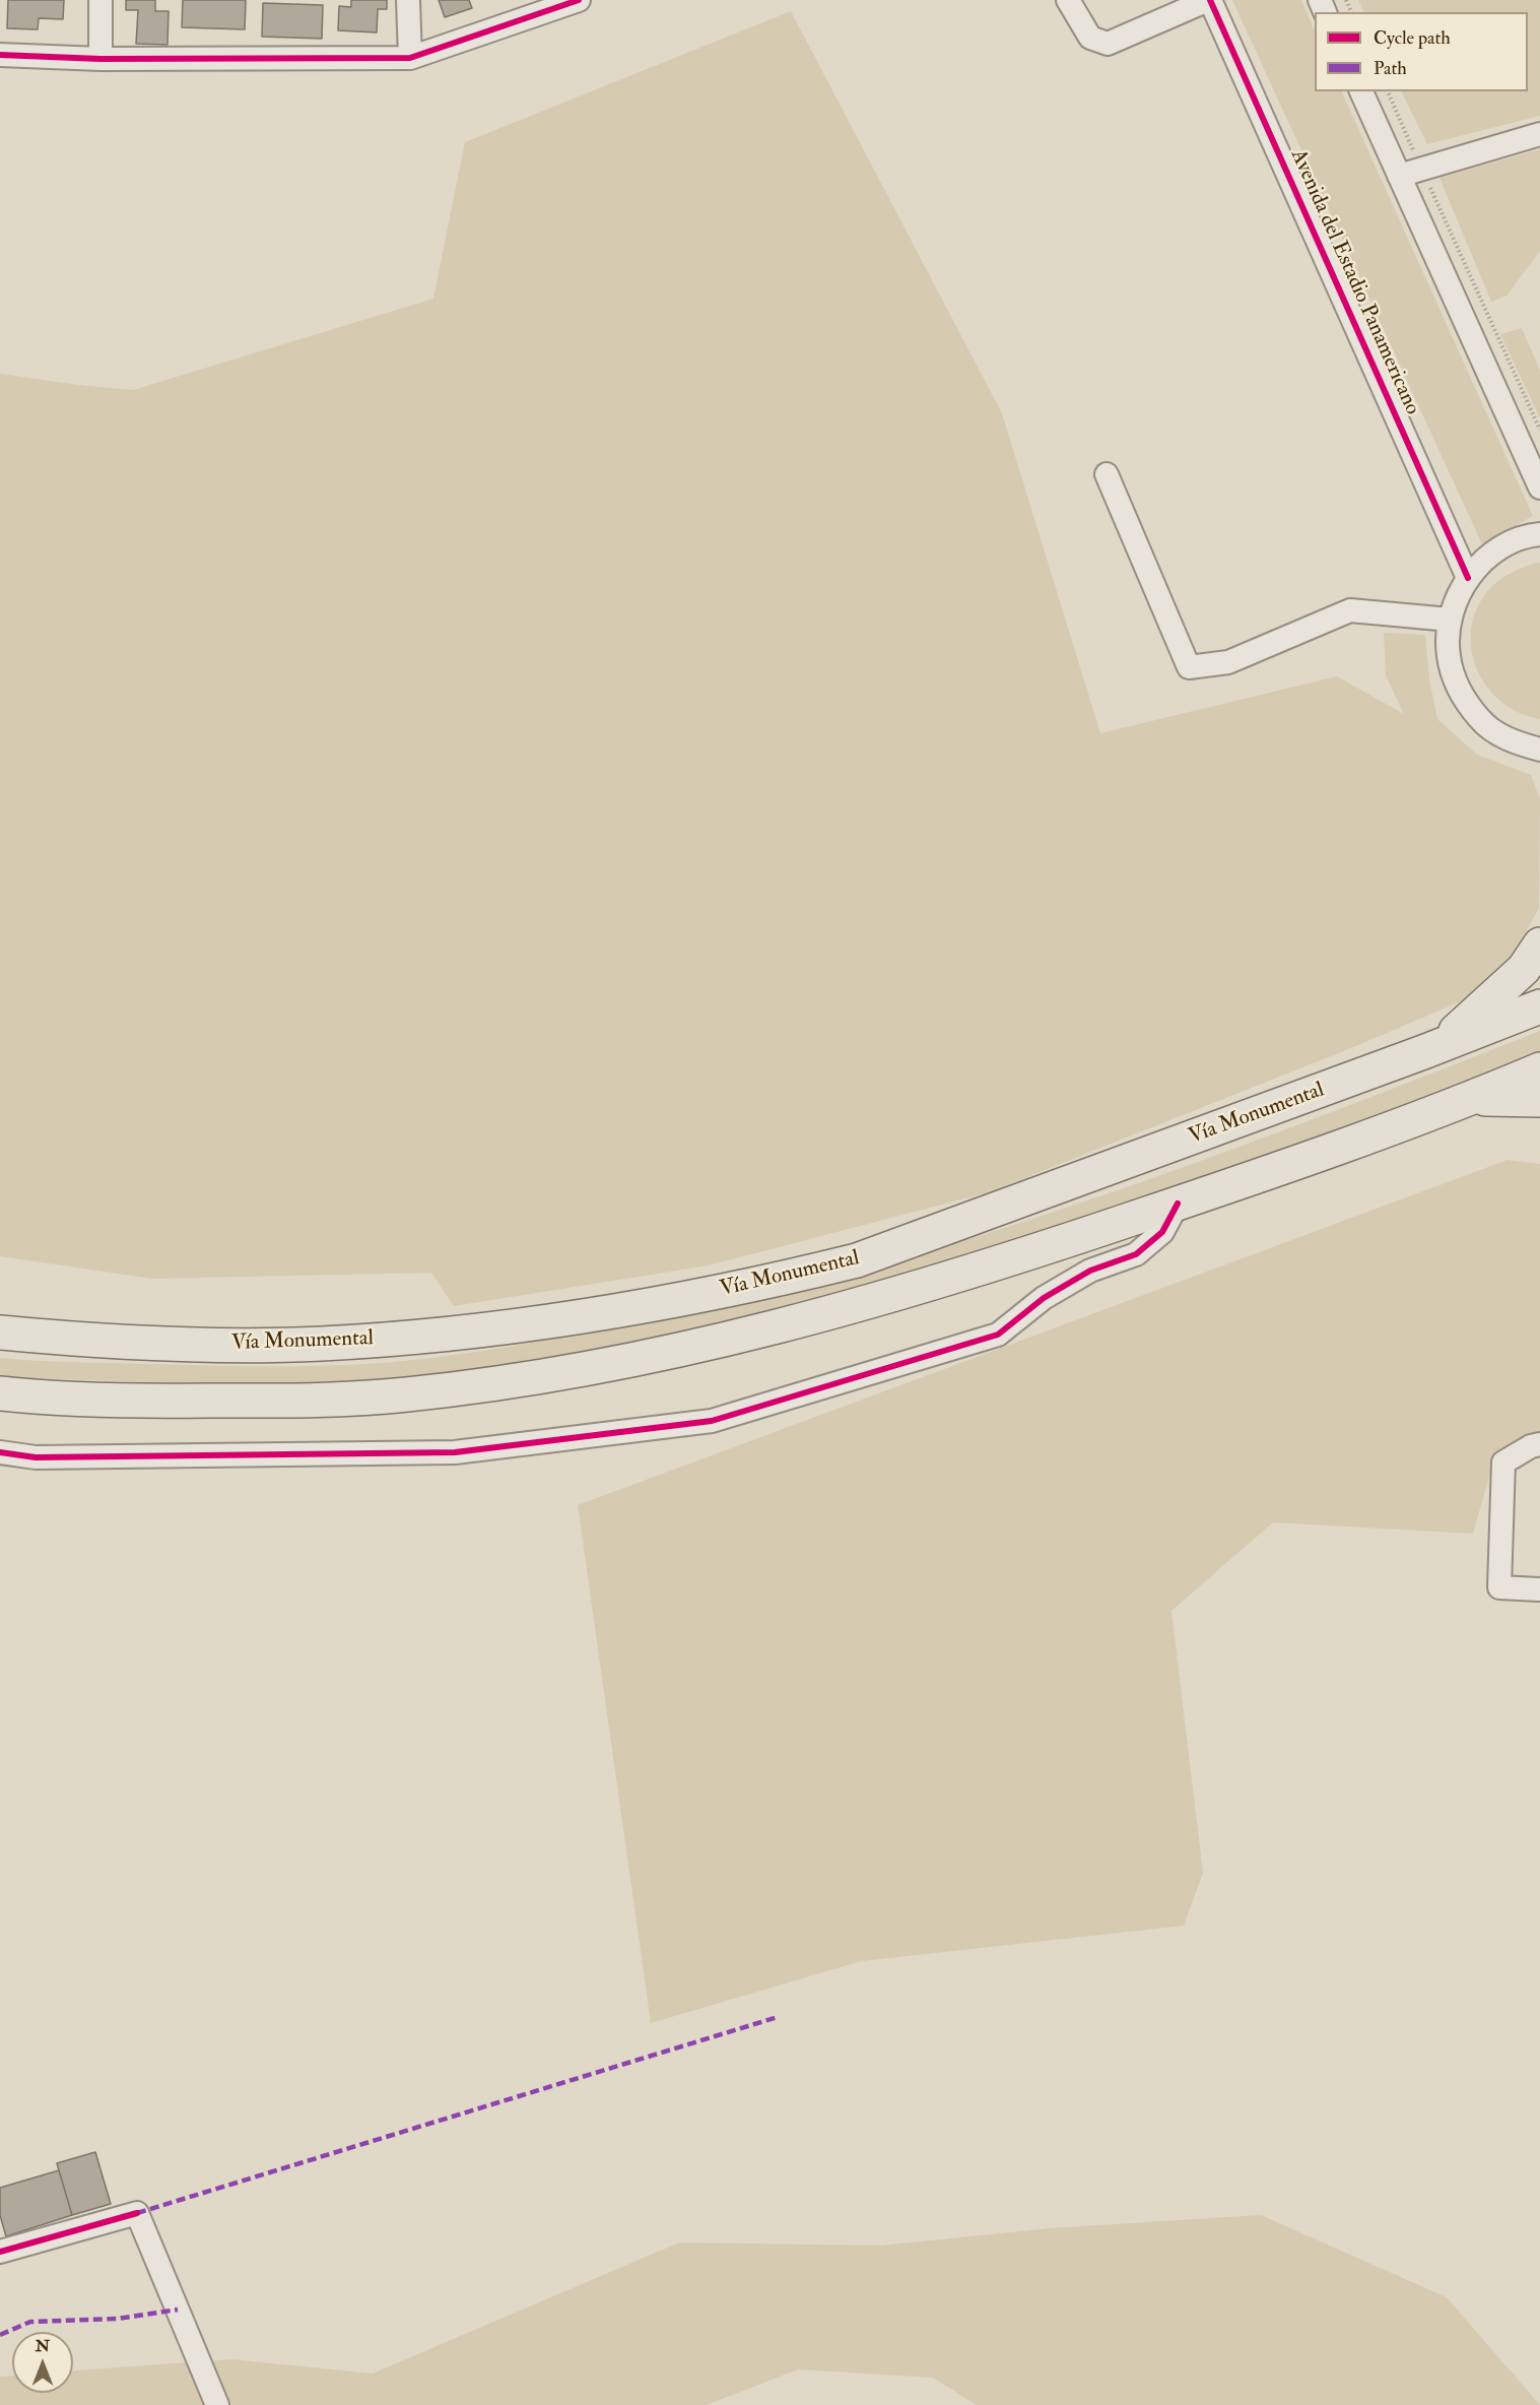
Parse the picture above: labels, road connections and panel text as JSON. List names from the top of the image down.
{
  "streets": {
    "highway": ["Vía Monumental"],
    "street": ["Avenida del Estadio Panamericano"]
  },
  "legend": ["Cycle path", "Path"],
  "north": "top"
}
